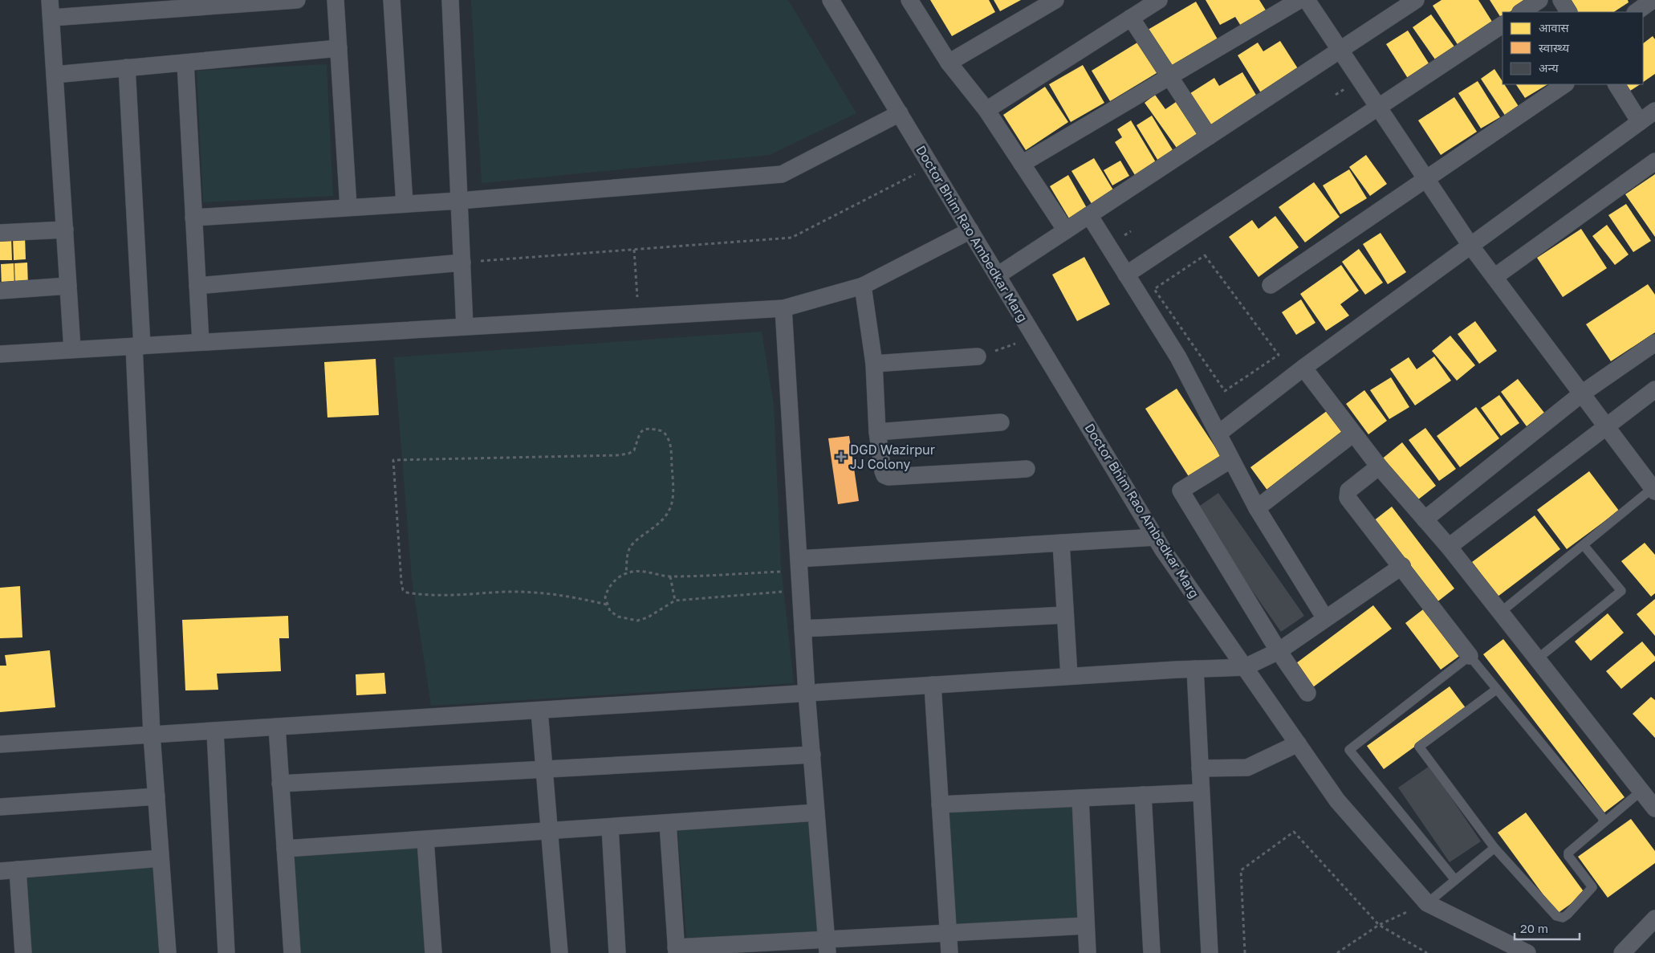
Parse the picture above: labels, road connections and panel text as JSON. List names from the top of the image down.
{
  "streets": {
    "street": ["Doctor Bhim Rao Ambedkar Marg"]
  },
  "places": {
    "health": ["DGD Wazirpur JJ Colony"]
  },
  "legend": ["आवास", "स्वास्थ्य", "अन्य"],
  "scale_bar": "20 m"
}
